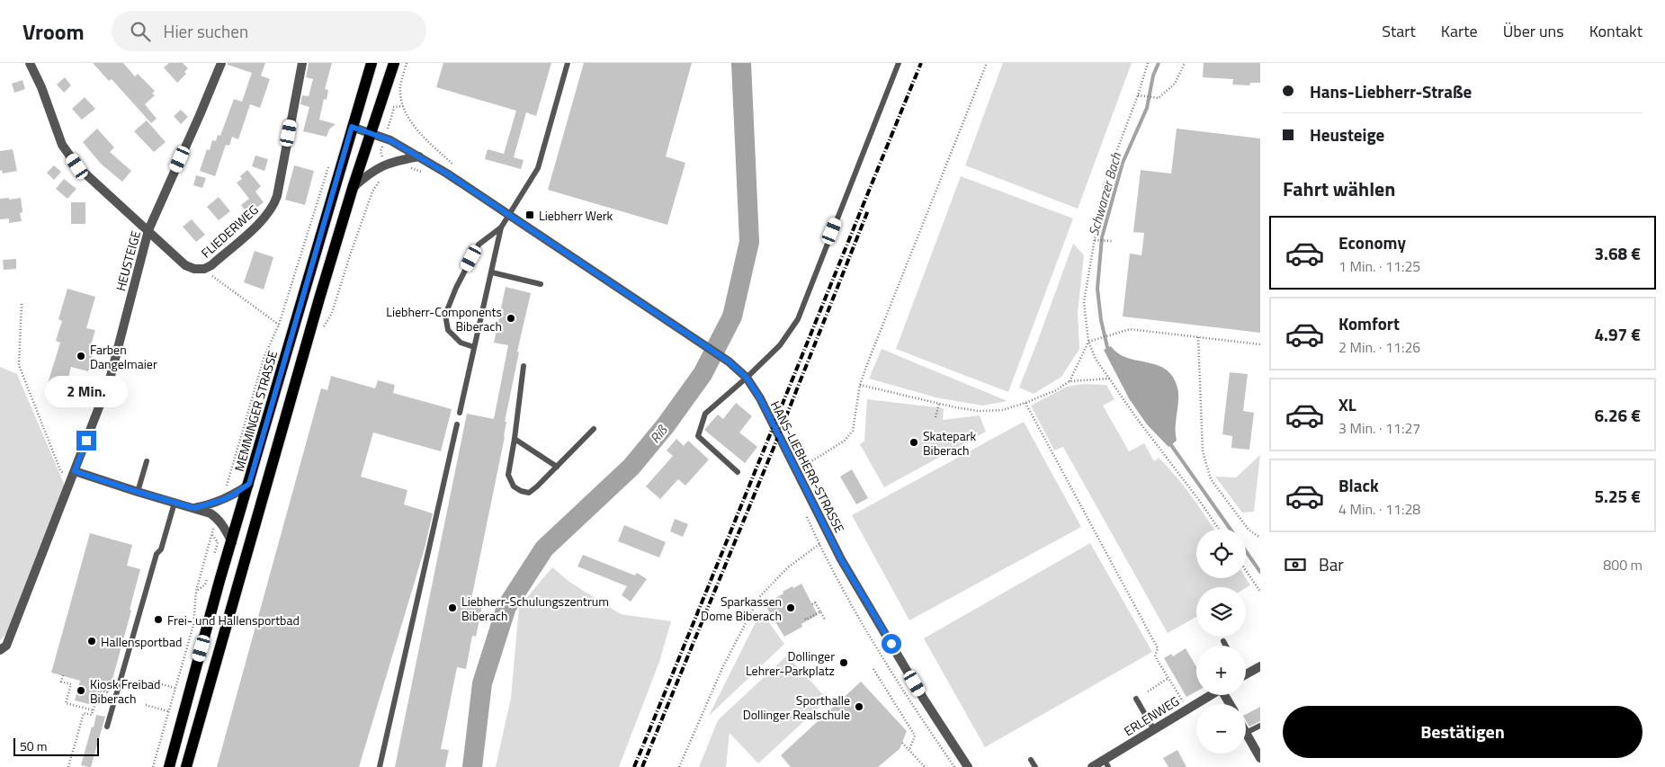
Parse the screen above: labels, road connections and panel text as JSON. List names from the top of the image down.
{
  "streets": {
    "main road": ["MEMMINGER STRASSE"],
    "street": [
      "FLIEDERWEG",
      "HEUSTEIGE",
      "HANS-LIEBHERR-STRASSE",
      "ERLENWEG"
    ]
  },
  "crossings": [
    ["FLIEDERWEG", "HEUSTEIGE"],
    ["MEMMINGER STRASSE", "HANS-LIEBHERR-STRASSE"]
  ],
  "water": ["Schwarzer Bach", "Riß"],
  "places": {
    "transit": ["Liebherr Werk"],
    "other": [
      "Liebherr-Components Biberach",
      "Farben Dangelmaier",
      "Skatepark Biberach",
      "Liebherr-Schulungszentrum Biberach",
      "Sparkassen Dome Biberach",
      "Frei- und Hallensportbad",
      "Hallensportbad",
      "Dollinger Lehrer-Parkplatz",
      "Kiosk Freibad Biberach",
      "Sporthalle Dollinger Realschule"
    ]
  },
  "scale_bar": "50 m",
  "page": {
    "header": "Vroom",
    "search": "Hier suchen",
    "nav": [
      "Start",
      "Karte",
      "Über uns",
      "Kontakt"
    ],
    "banner": ["Hans-Liebherr-Straße", "Heusteige"],
    "heading": "Fahrt wählen",
    "list": [
      {
        "name": "Economy",
        "note": "1 Min. · 11:25",
        "value": "3.68 €"
      },
      {
        "name": "Komfort",
        "note": "2 Min. · 11:26",
        "value": "4.97 €"
      },
      {
        "name": "XL",
        "note": "3 Min. · 11:27",
        "value": "6.26 €"
      },
      {
        "name": "Black",
        "note": "4 Min. · 11:28",
        "value": "5.25 €"
      }
    ],
    "bubble": "2 Min.",
    "map_buttons": ["+", "−"],
    "pay": ["Bar", "800 m"],
    "buttons": "Bestätigen",
    "scale": "50 m"
  }
}
